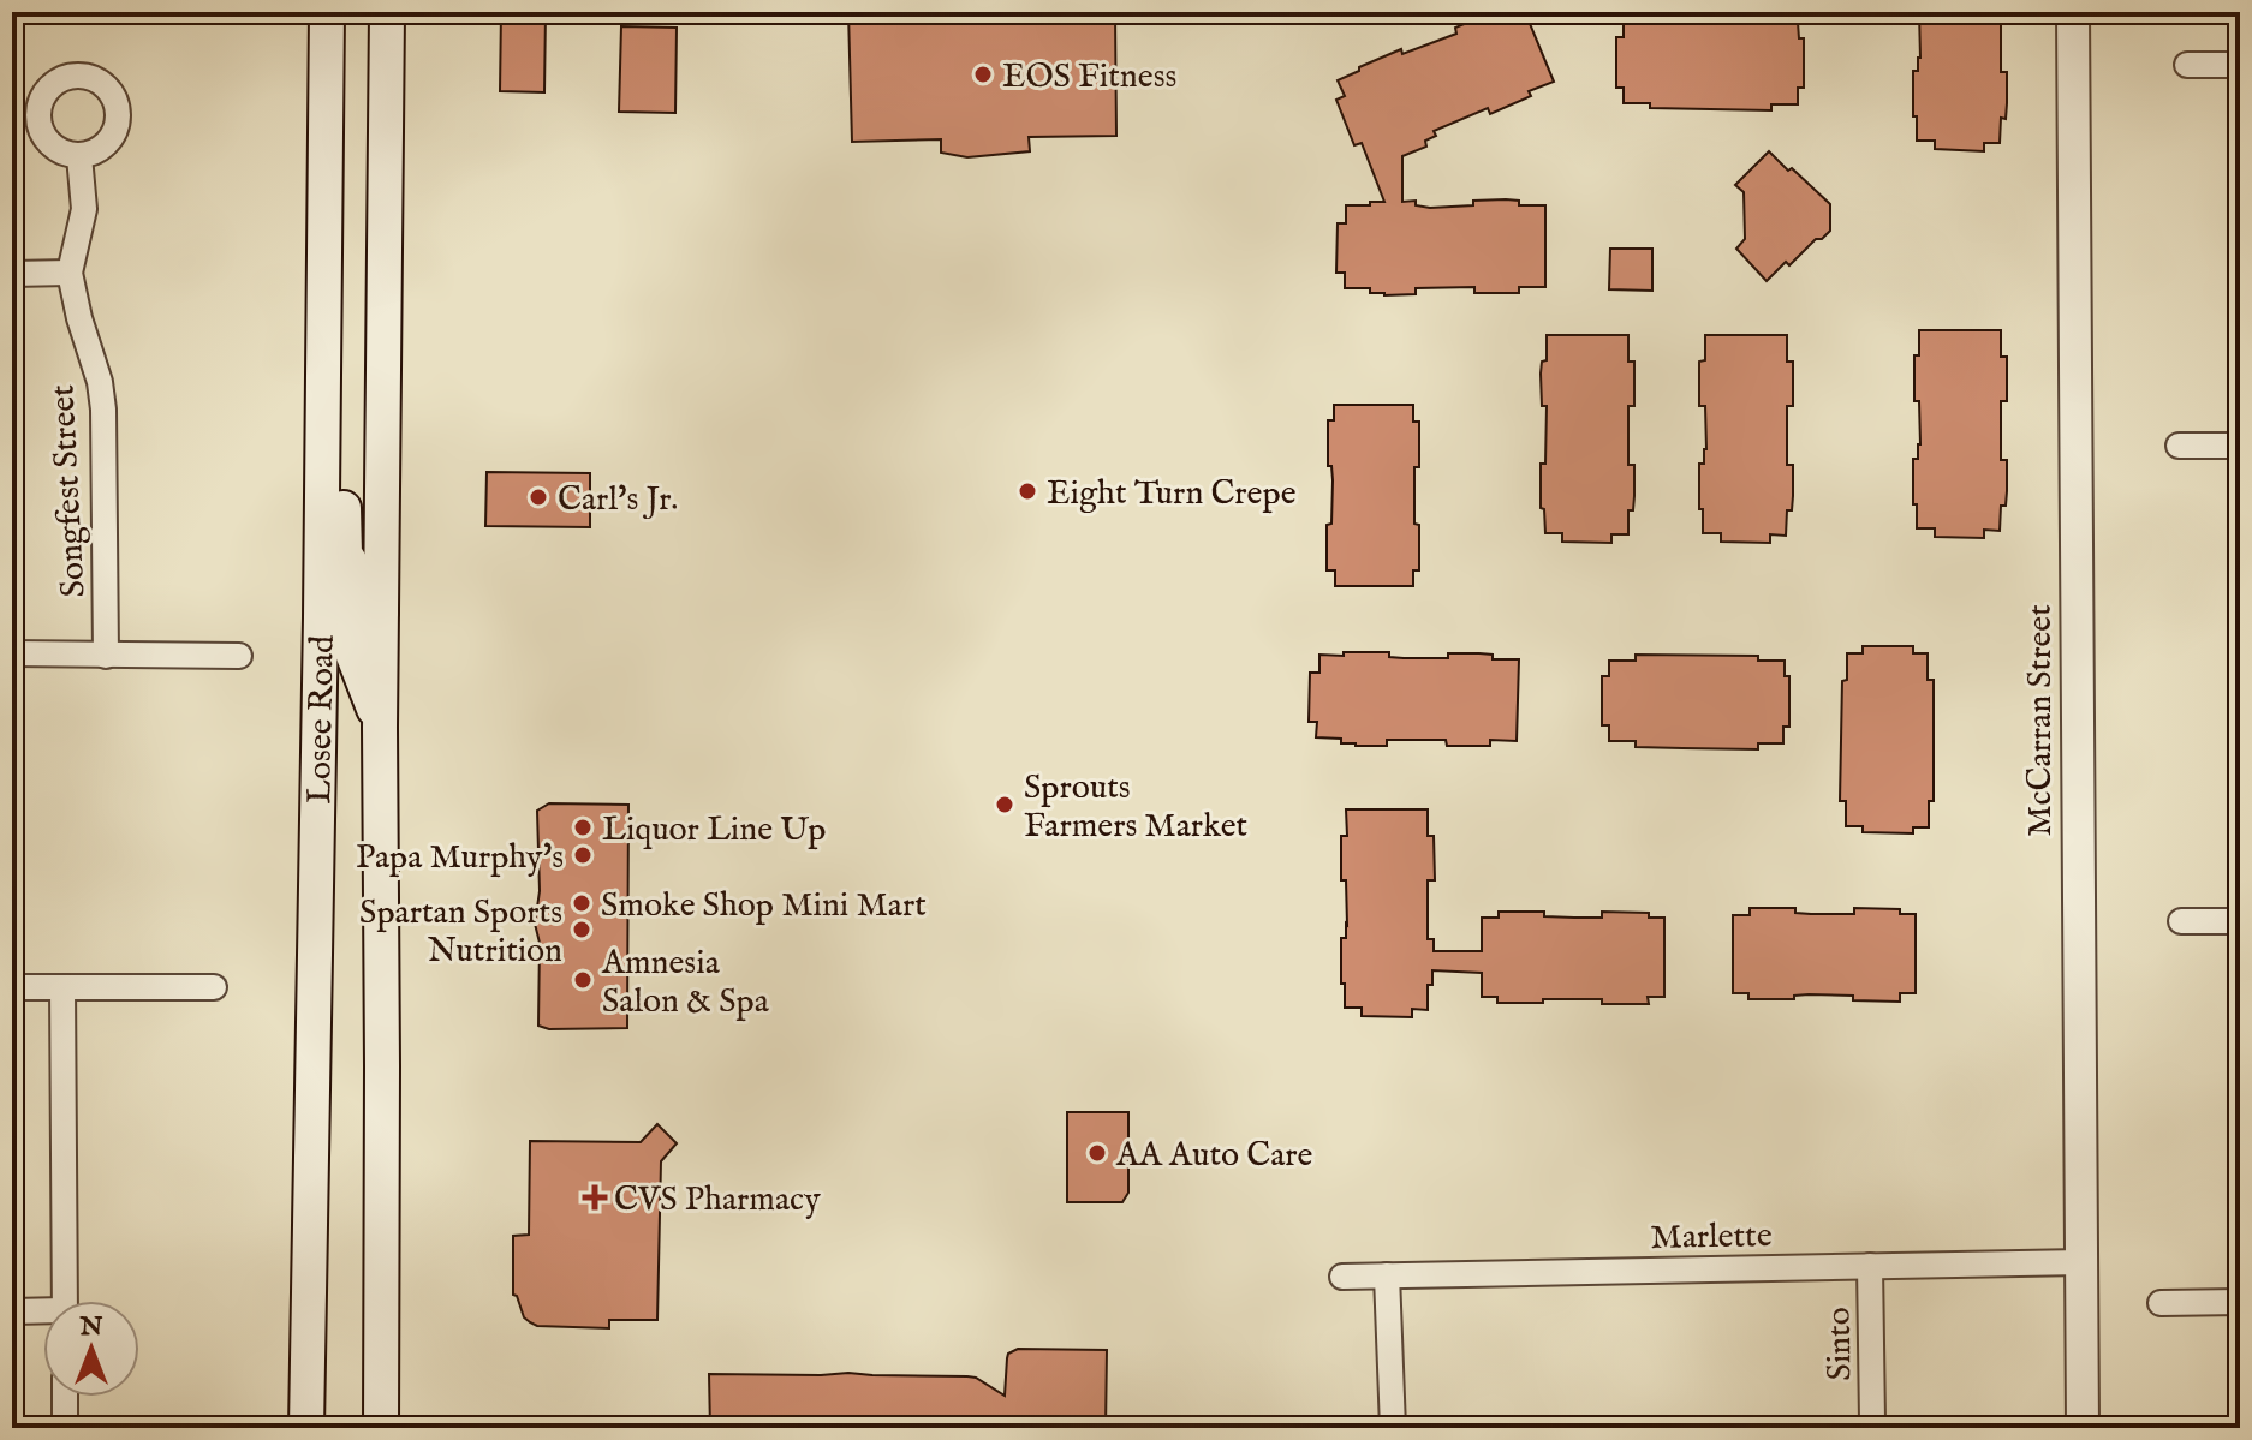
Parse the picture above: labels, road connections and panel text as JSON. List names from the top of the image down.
{
  "streets": {
    "main road": ["Losee Road"],
    "street": [
      "Songfest Street",
      "McCarran Street",
      "Marlette",
      "Sinto"
    ]
  },
  "crossings": [
    ["McCarran Street", "Marlette"],
    ["Marlette", "Sinto"]
  ],
  "places": {
    "other": [
      "EOS Fitness",
      "Eight Turn Crepe",
      "Carl's Jr.",
      "Sprouts Farmers Market",
      "Liquor Line Up",
      "Papa Murphy's",
      "Smoke Shop Mini Mart",
      "Spartan Sports Nutrition",
      "Amnesia Salon & Spa",
      "AA Auto Care"
    ],
    "health": ["CVS Pharmacy"]
  },
  "north": "top"
}
